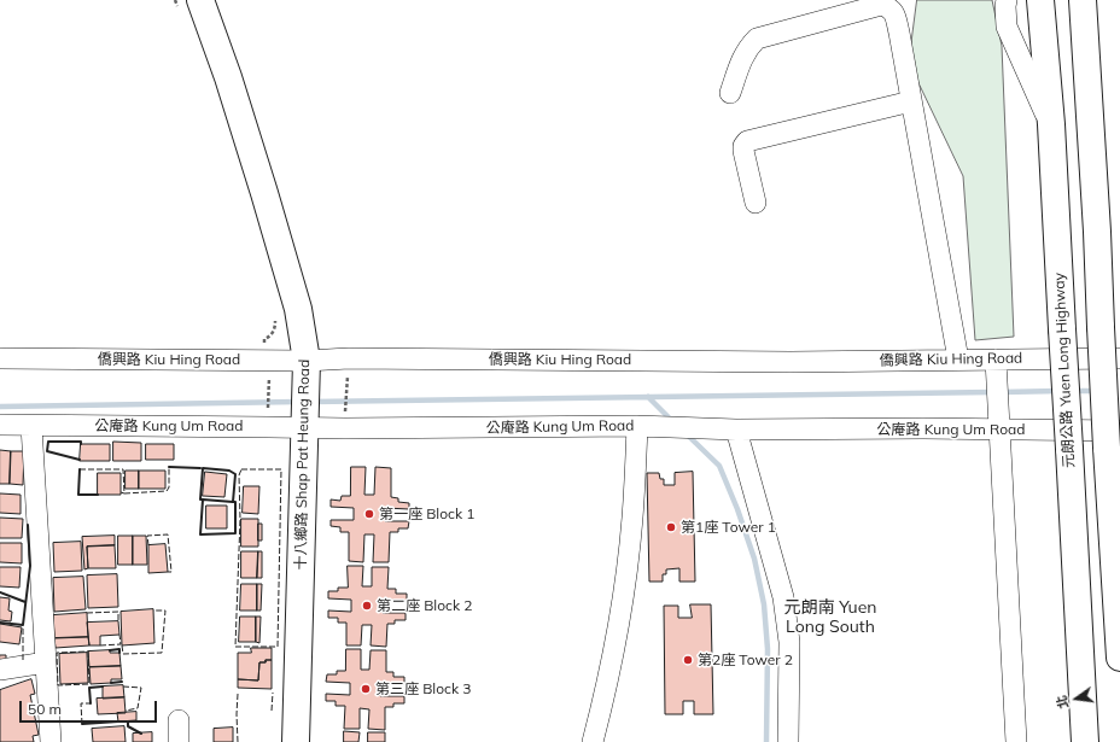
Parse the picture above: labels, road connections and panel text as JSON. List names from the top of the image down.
{
  "streets": {
    "main road": ["元朗公路 Yuen Long Highway", "十八鄉路 Shap Pat Heung Road"],
    "street": ["僑興路 Kiu Hing Road", "公庵路 Kung Um Road"]
  },
  "crossings": [
    ["僑興路 Kiu Hing Road", "十八鄉路 Shap Pat Heung Road"],
    ["公庵路 Kung Um Road", "十八鄉路 Shap Pat Heung Road"]
  ],
  "districts": ["元朗南 Yuen Long South"],
  "places": [
    "第一座 Block 1",
    "第1座 Tower 1",
    "第二座 Block 2",
    "第2座 Tower 2",
    "第三座 Block 3"
  ],
  "scale_bar": "50 m",
  "north": "left"
}
